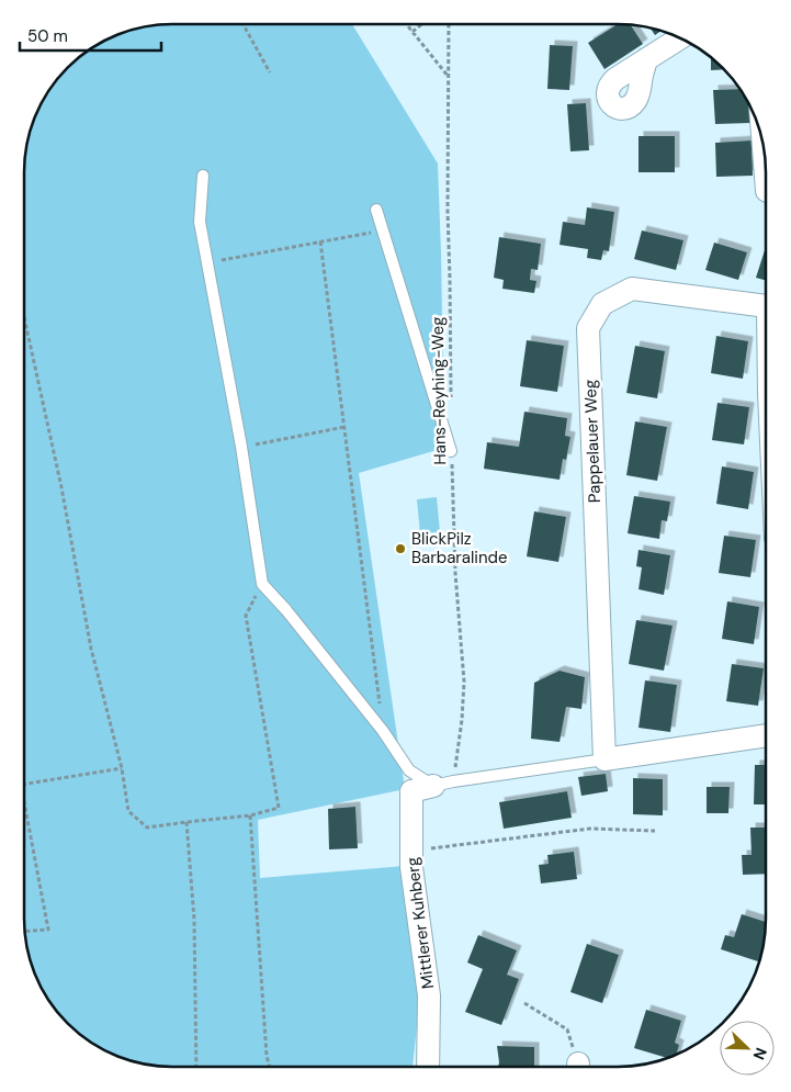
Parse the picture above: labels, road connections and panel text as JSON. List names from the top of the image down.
{
  "streets": {
    "street": ["Pappelauer Weg", "Mittlerer Kuhberg"],
    "path": ["Hans-Reyhing-Weg"]
  },
  "crossings": [
    ["Hans-Reyhing-Weg", "Mittlerer Kuhberg"]
  ],
  "places": ["BlickPilz Barbaralinde"],
  "scale_bar": "50 m",
  "north": "bottom right"
}
